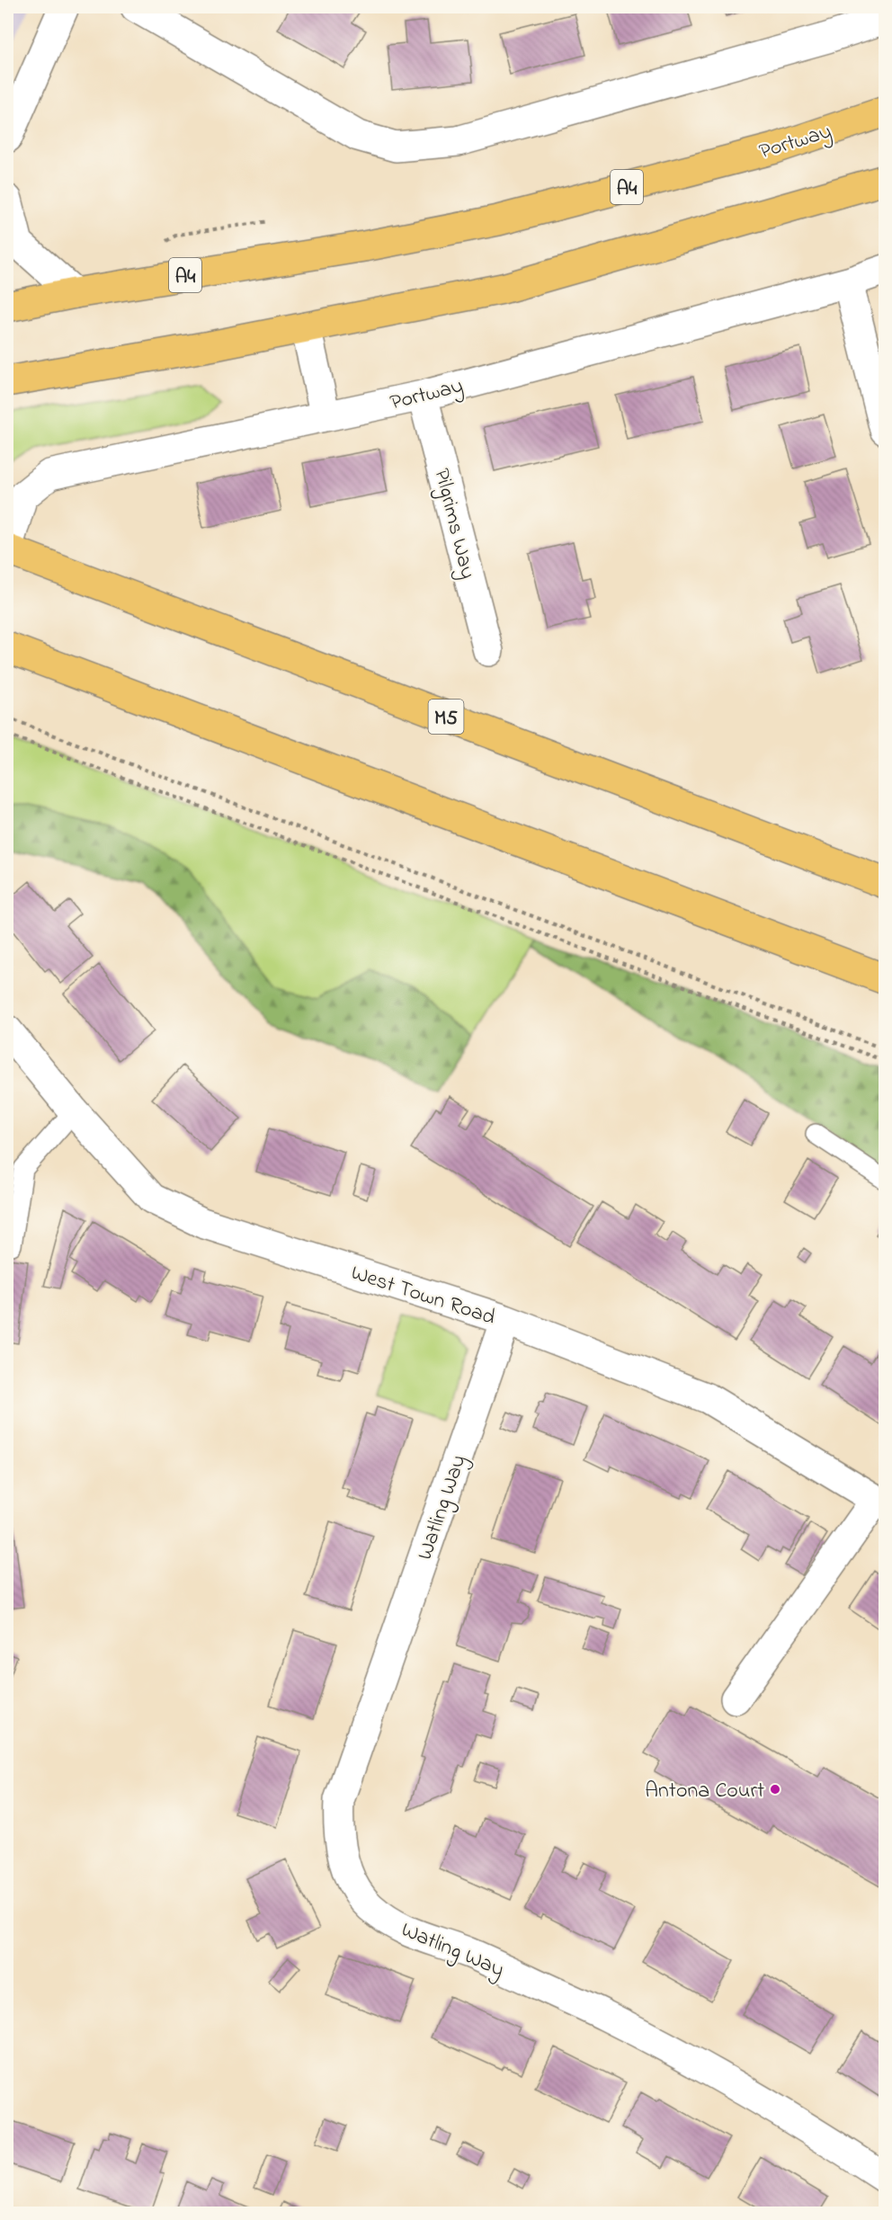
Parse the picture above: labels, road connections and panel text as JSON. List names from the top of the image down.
{
  "streets": {
    "highway": ["Portway", "A4", "M5"],
    "street": ["Pilgrims Way", "West Town Road", "Watling Way"]
  },
  "crossings": [
    ["Portway", "Pilgrims Way"],
    ["Portway", "M5"],
    ["West Town Road", "Watling Way"]
  ],
  "places": ["Antona Court"]
}
